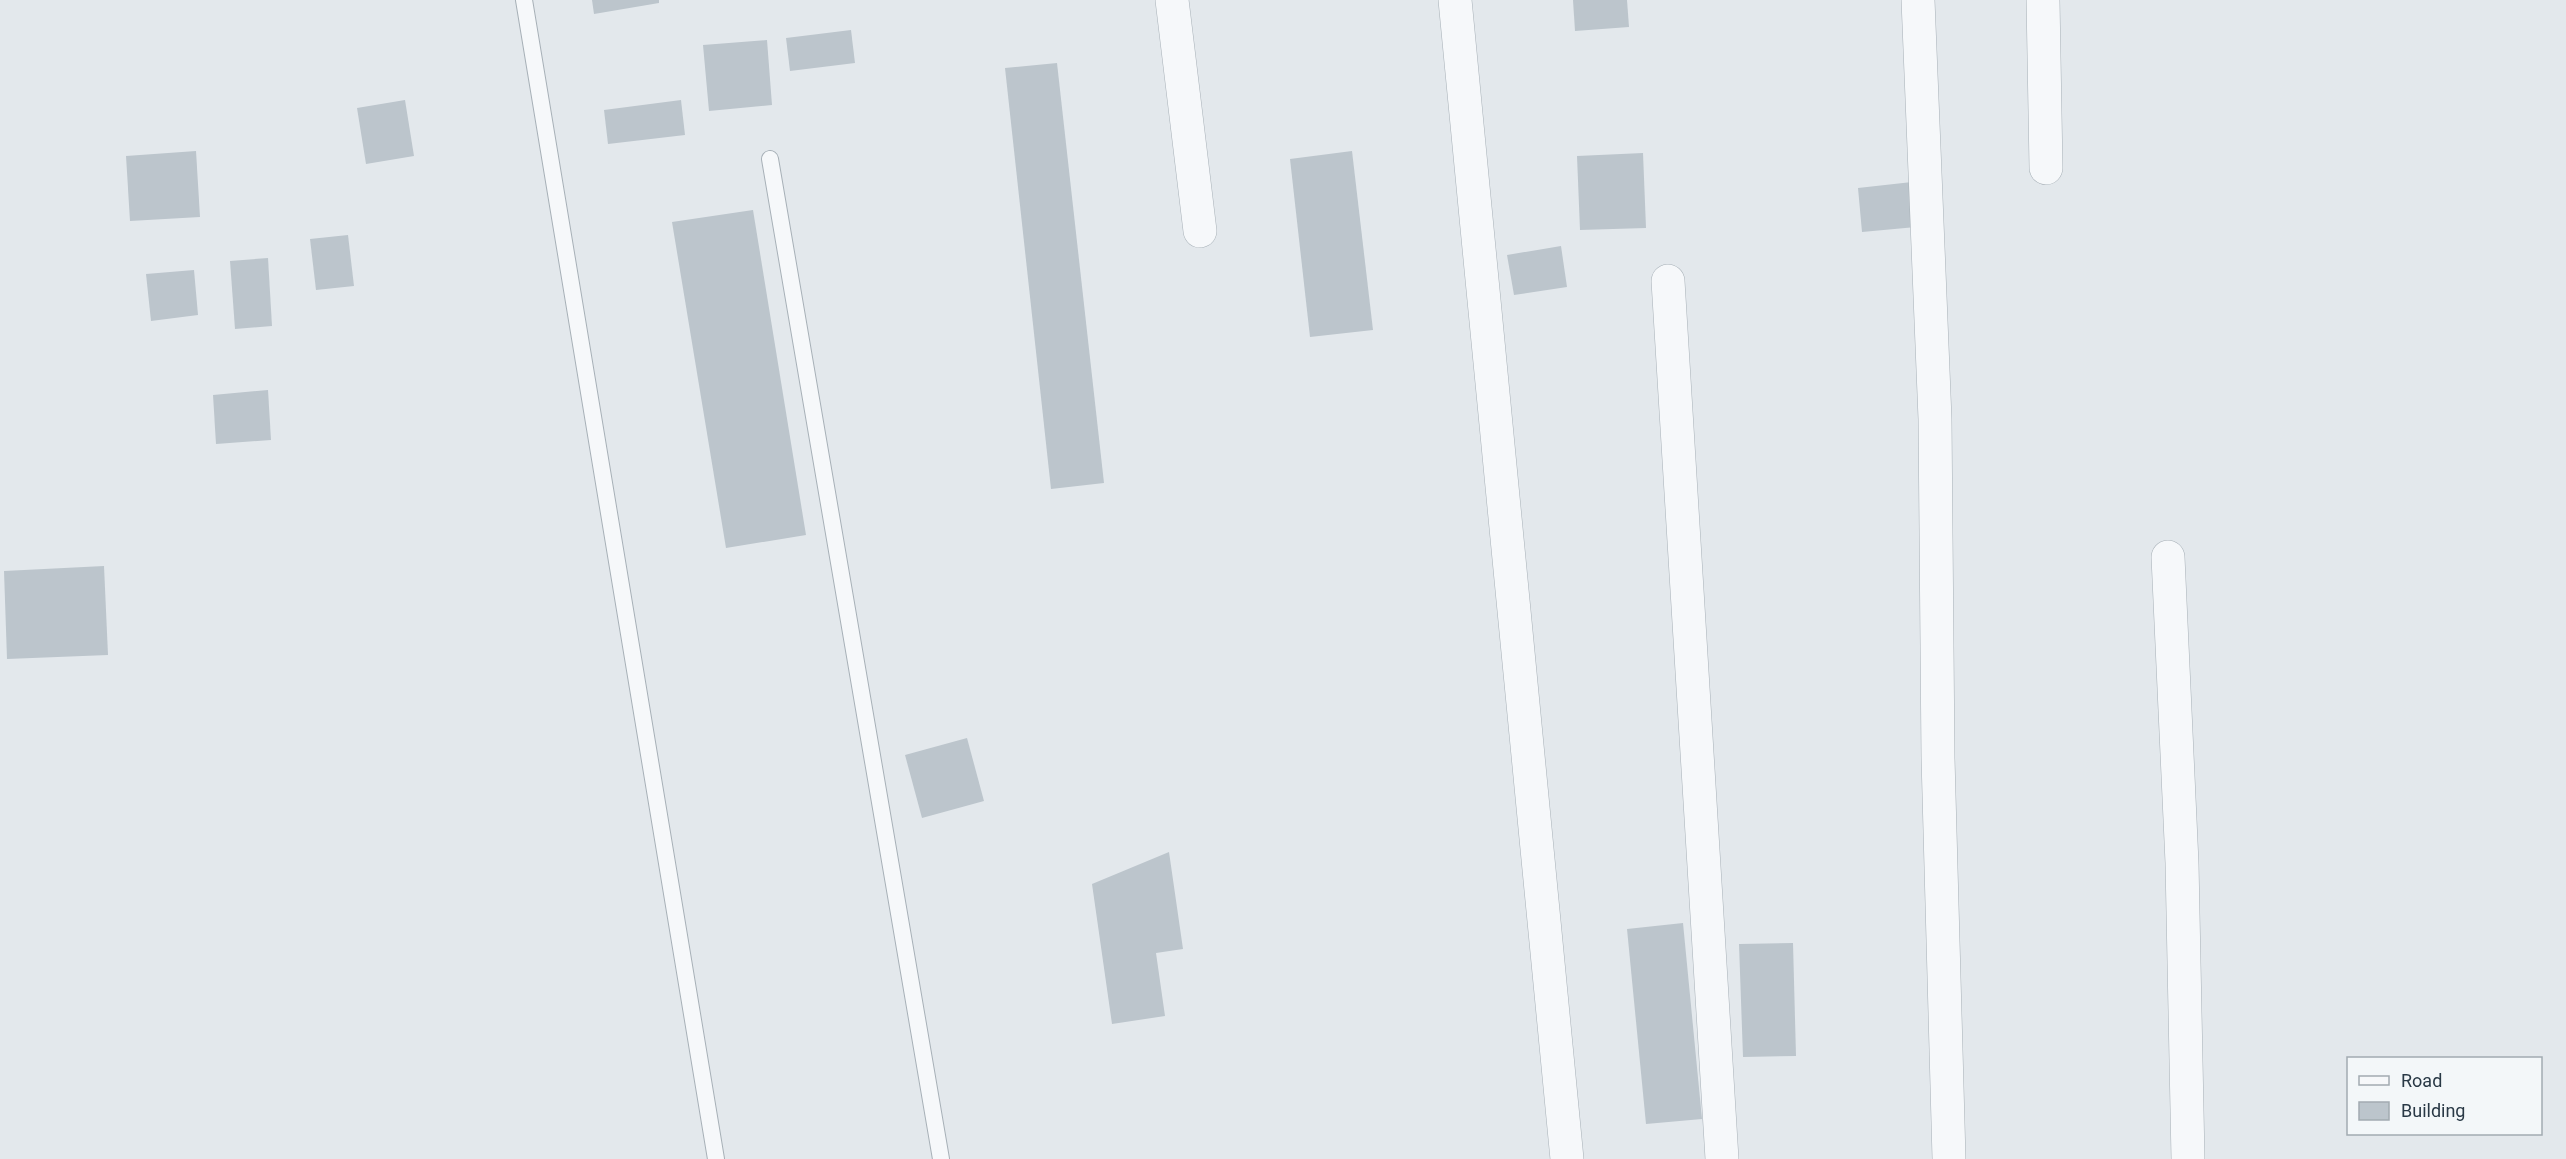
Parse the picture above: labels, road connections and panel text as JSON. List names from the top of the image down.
{
  "legend": ["Road", "Building"]
}
